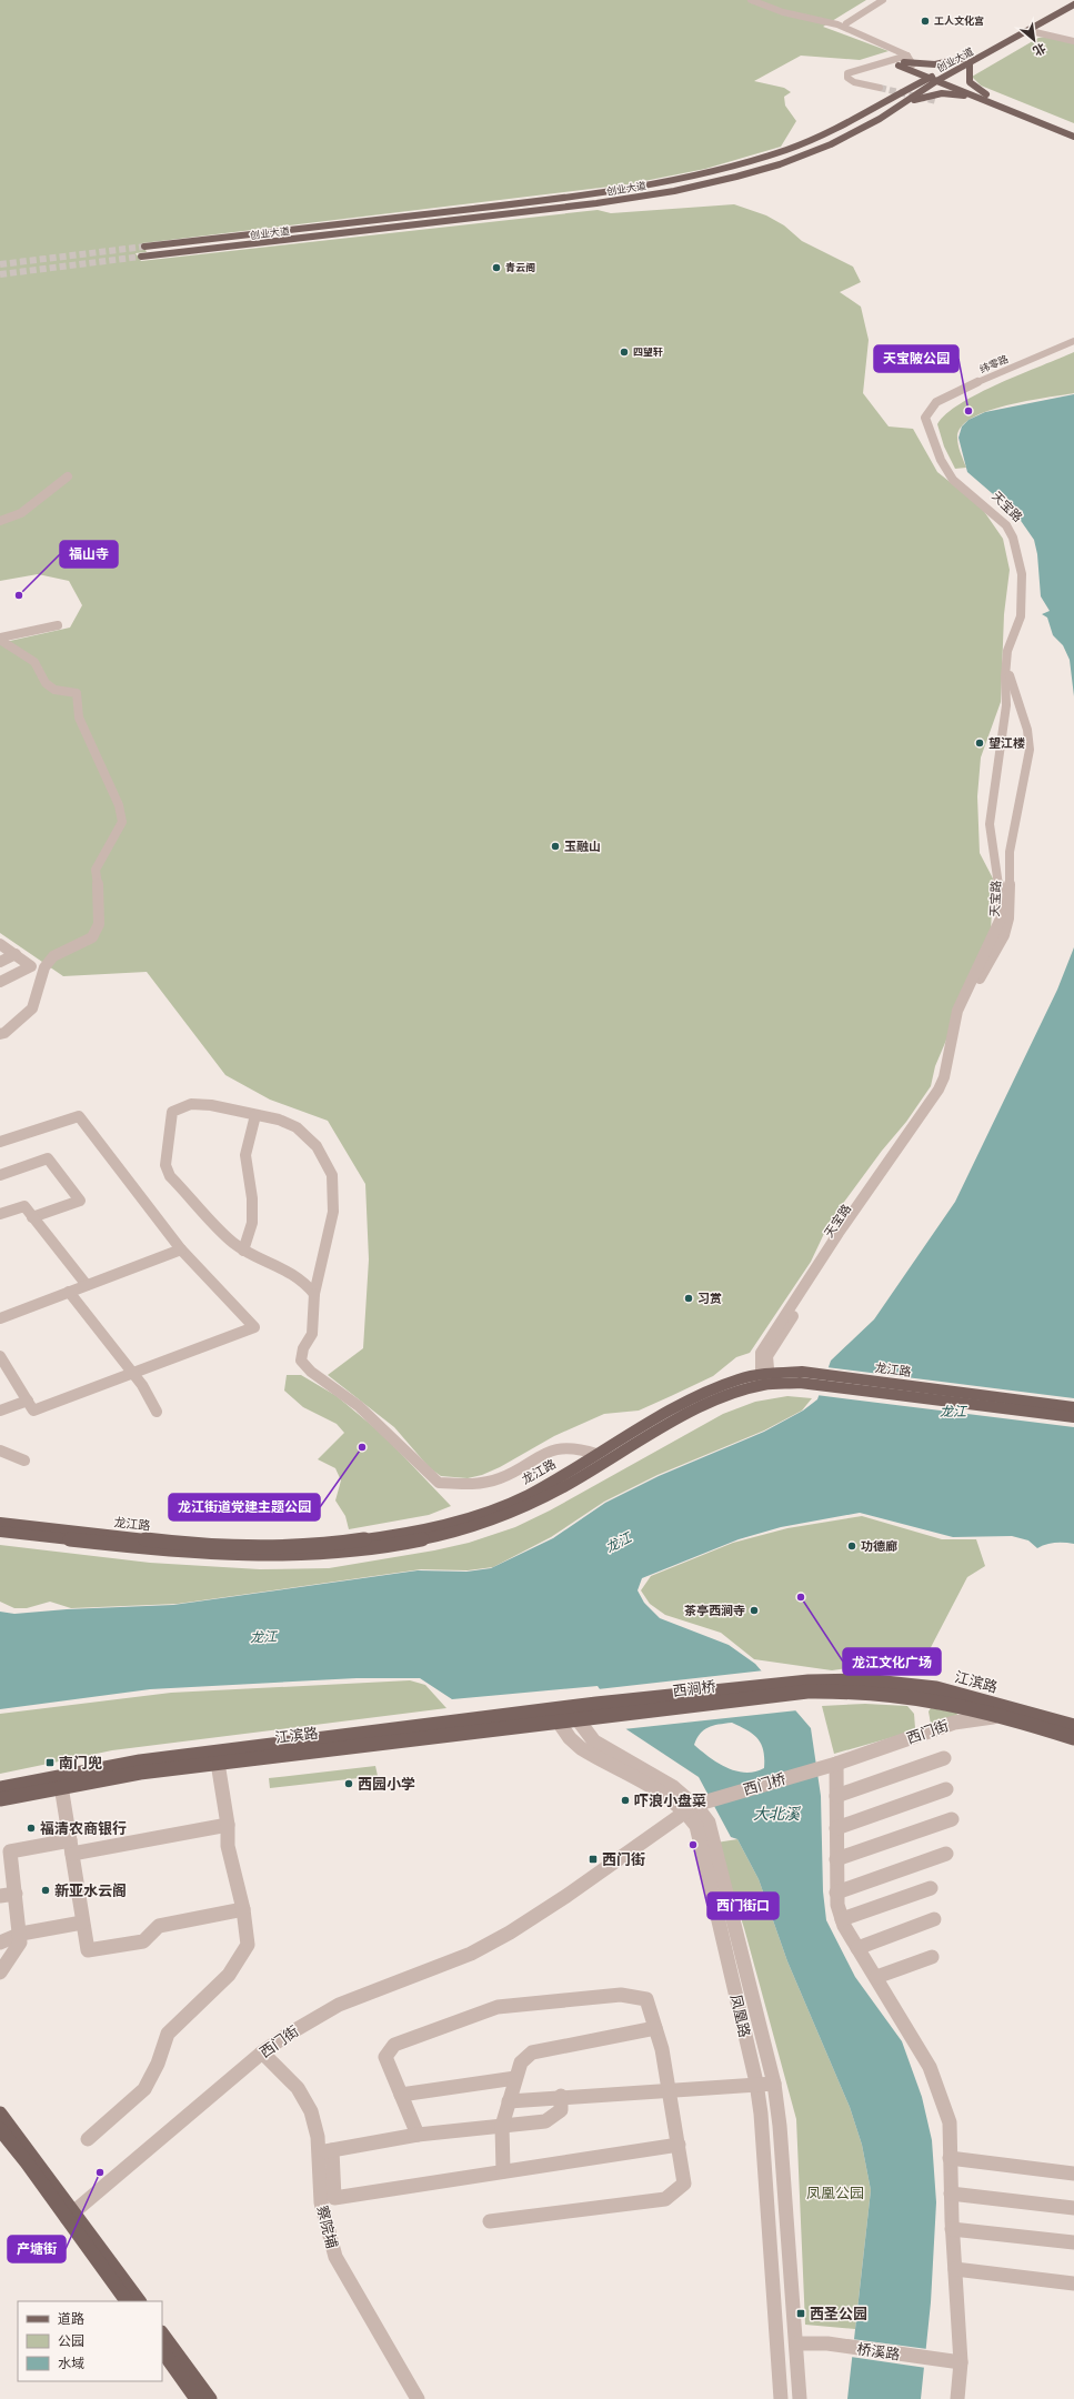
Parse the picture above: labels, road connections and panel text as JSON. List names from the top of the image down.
{
  "streets": {
    "main road": [
      "创业大道",
      "龙江路",
      "江滨路",
      "西涧桥"
    ],
    "street": [
      "纬零路",
      "天宝路",
      "西门街",
      "西门桥",
      "凤凰路",
      "察院埔",
      "桥溪路"
    ]
  },
  "crossings": [
    ["纬零路", "天宝路"],
    ["天宝路", "龙江路"],
    ["江滨路", "西涧桥"],
    ["江滨路", "西门街"],
    ["江滨路", "凤凰路"],
    ["西门街", "西门桥"],
    ["西门街", "凤凰路"],
    ["西门街", "察院埔"],
    ["西门桥", "凤凰路"],
    ["凤凰路", "桥溪路"]
  ],
  "water": ["龙江", "大北溪"],
  "parks": ["凤凰公园"],
  "places": {
    "other": [
      "工人文化宫",
      "青云阁",
      "四望轩",
      "天宝陂公园",
      "福山寺",
      "望江楼",
      "玉融山",
      "习赏",
      "龙江街道党建主题公园",
      "功德廊",
      "龙江文化广场",
      "茶亭西涧寺",
      "西园小学",
      "吓浪小盘菜",
      "福清农商银行",
      "西门街口",
      "新亚水云阁",
      "产塘街"
    ],
    "transit": ["南门兜", "西门街", "西圣公园"]
  },
  "legend": ["道路", "公园", "水域"],
  "north": "bottom right"
}
